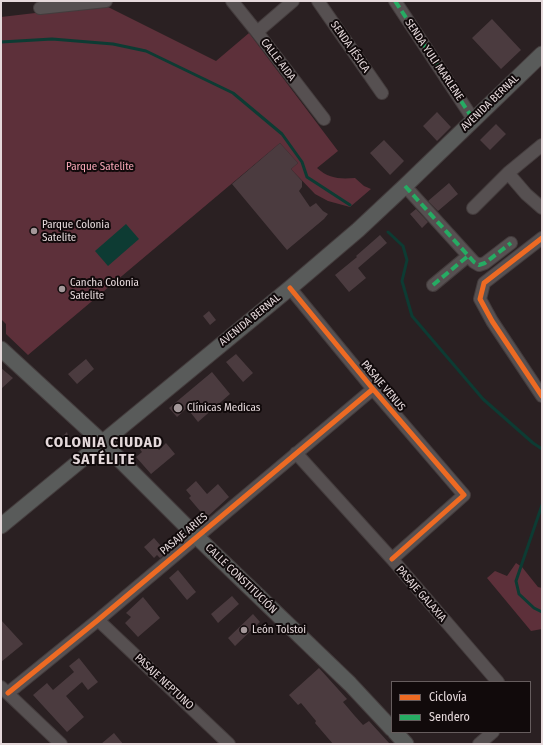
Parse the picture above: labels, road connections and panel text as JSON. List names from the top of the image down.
{
  "streets": {
    "main road": ["AVENIDA BERNAL", "CALLE CONSTITUCIÓN"],
    "street": [
      "SENDA JÉSICA",
      "CALLE AIDA",
      "SENDA YULI MARLENE",
      "PASAJE VENUS",
      "PASAJE ARIES",
      "PASAJE GALAXIA",
      "PASAJE NEPTUNO"
    ]
  },
  "crossings": [
    ["SENDA YULI MARLENE", "AVENIDA BERNAL"],
    ["AVENIDA BERNAL", "PASAJE VENUS"],
    ["AVENIDA BERNAL", "CALLE CONSTITUCIÓN"],
    ["PASAJE VENUS", "PASAJE ARIES"],
    ["PASAJE VENUS", "PASAJE GALAXIA"],
    ["PASAJE ARIES", "CALLE CONSTITUCIÓN"],
    ["PASAJE ARIES", "PASAJE GALAXIA"],
    ["PASAJE ARIES", "PASAJE NEPTUNO"]
  ],
  "districts": ["COLONIA CIUDAD SATÉLITE"],
  "parks": ["Parque Satelite"],
  "places": [
    "Parque Colonia Satelite",
    "Cancha Colonia Satelite",
    "Clínicas Medicas",
    "León Tolstoi"
  ],
  "legend": ["Ciclovía", "Sendero"]
}
